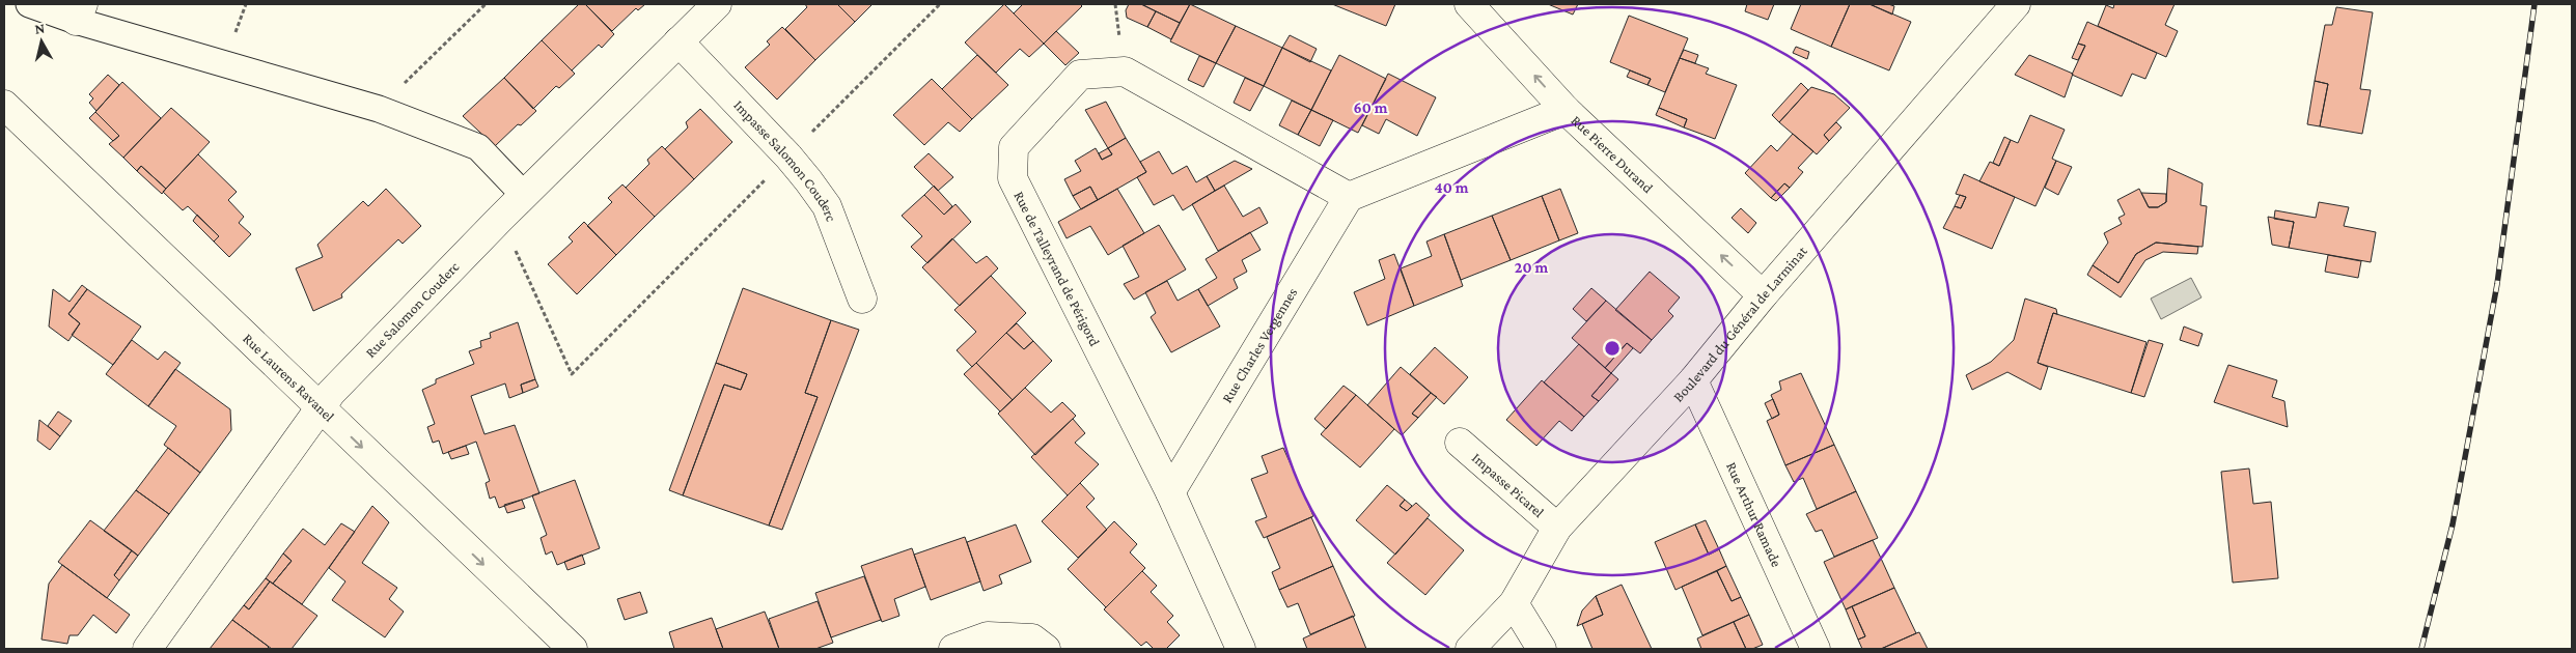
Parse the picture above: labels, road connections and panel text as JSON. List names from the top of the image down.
{
  "streets": {
    "street": [
      "Rue Pierre Durand",
      "Impasse Salomon Couderc",
      "Rue de Talleyrand de Périgord",
      "Rue Salomon Couderc",
      "Boulevard du Général de Larminat",
      "Rue Charles Vergennes",
      "Rue Laurens Ravanel",
      "Impasse Picarel",
      "Rue Arthur Ramade"
    ]
  },
  "crossings": [
    ["Rue Pierre Durand", "Boulevard du Général de Larminat"],
    ["Impasse Salomon Couderc", "Rue Salomon Couderc"],
    ["Rue de Talleyrand de Périgord", "Rue Charles Vergennes"],
    ["Rue Salomon Couderc", "Rue Laurens Ravanel"],
    ["Boulevard du Général de Larminat", "Impasse Picarel"],
    ["Boulevard du Général de Larminat", "Rue Arthur Ramade"]
  ],
  "one_way": ["Rue Pierre Durand", "Rue Laurens Ravanel"],
  "north": "top",
  "rings": ["60 m", "40 m", "20 m"]
}
